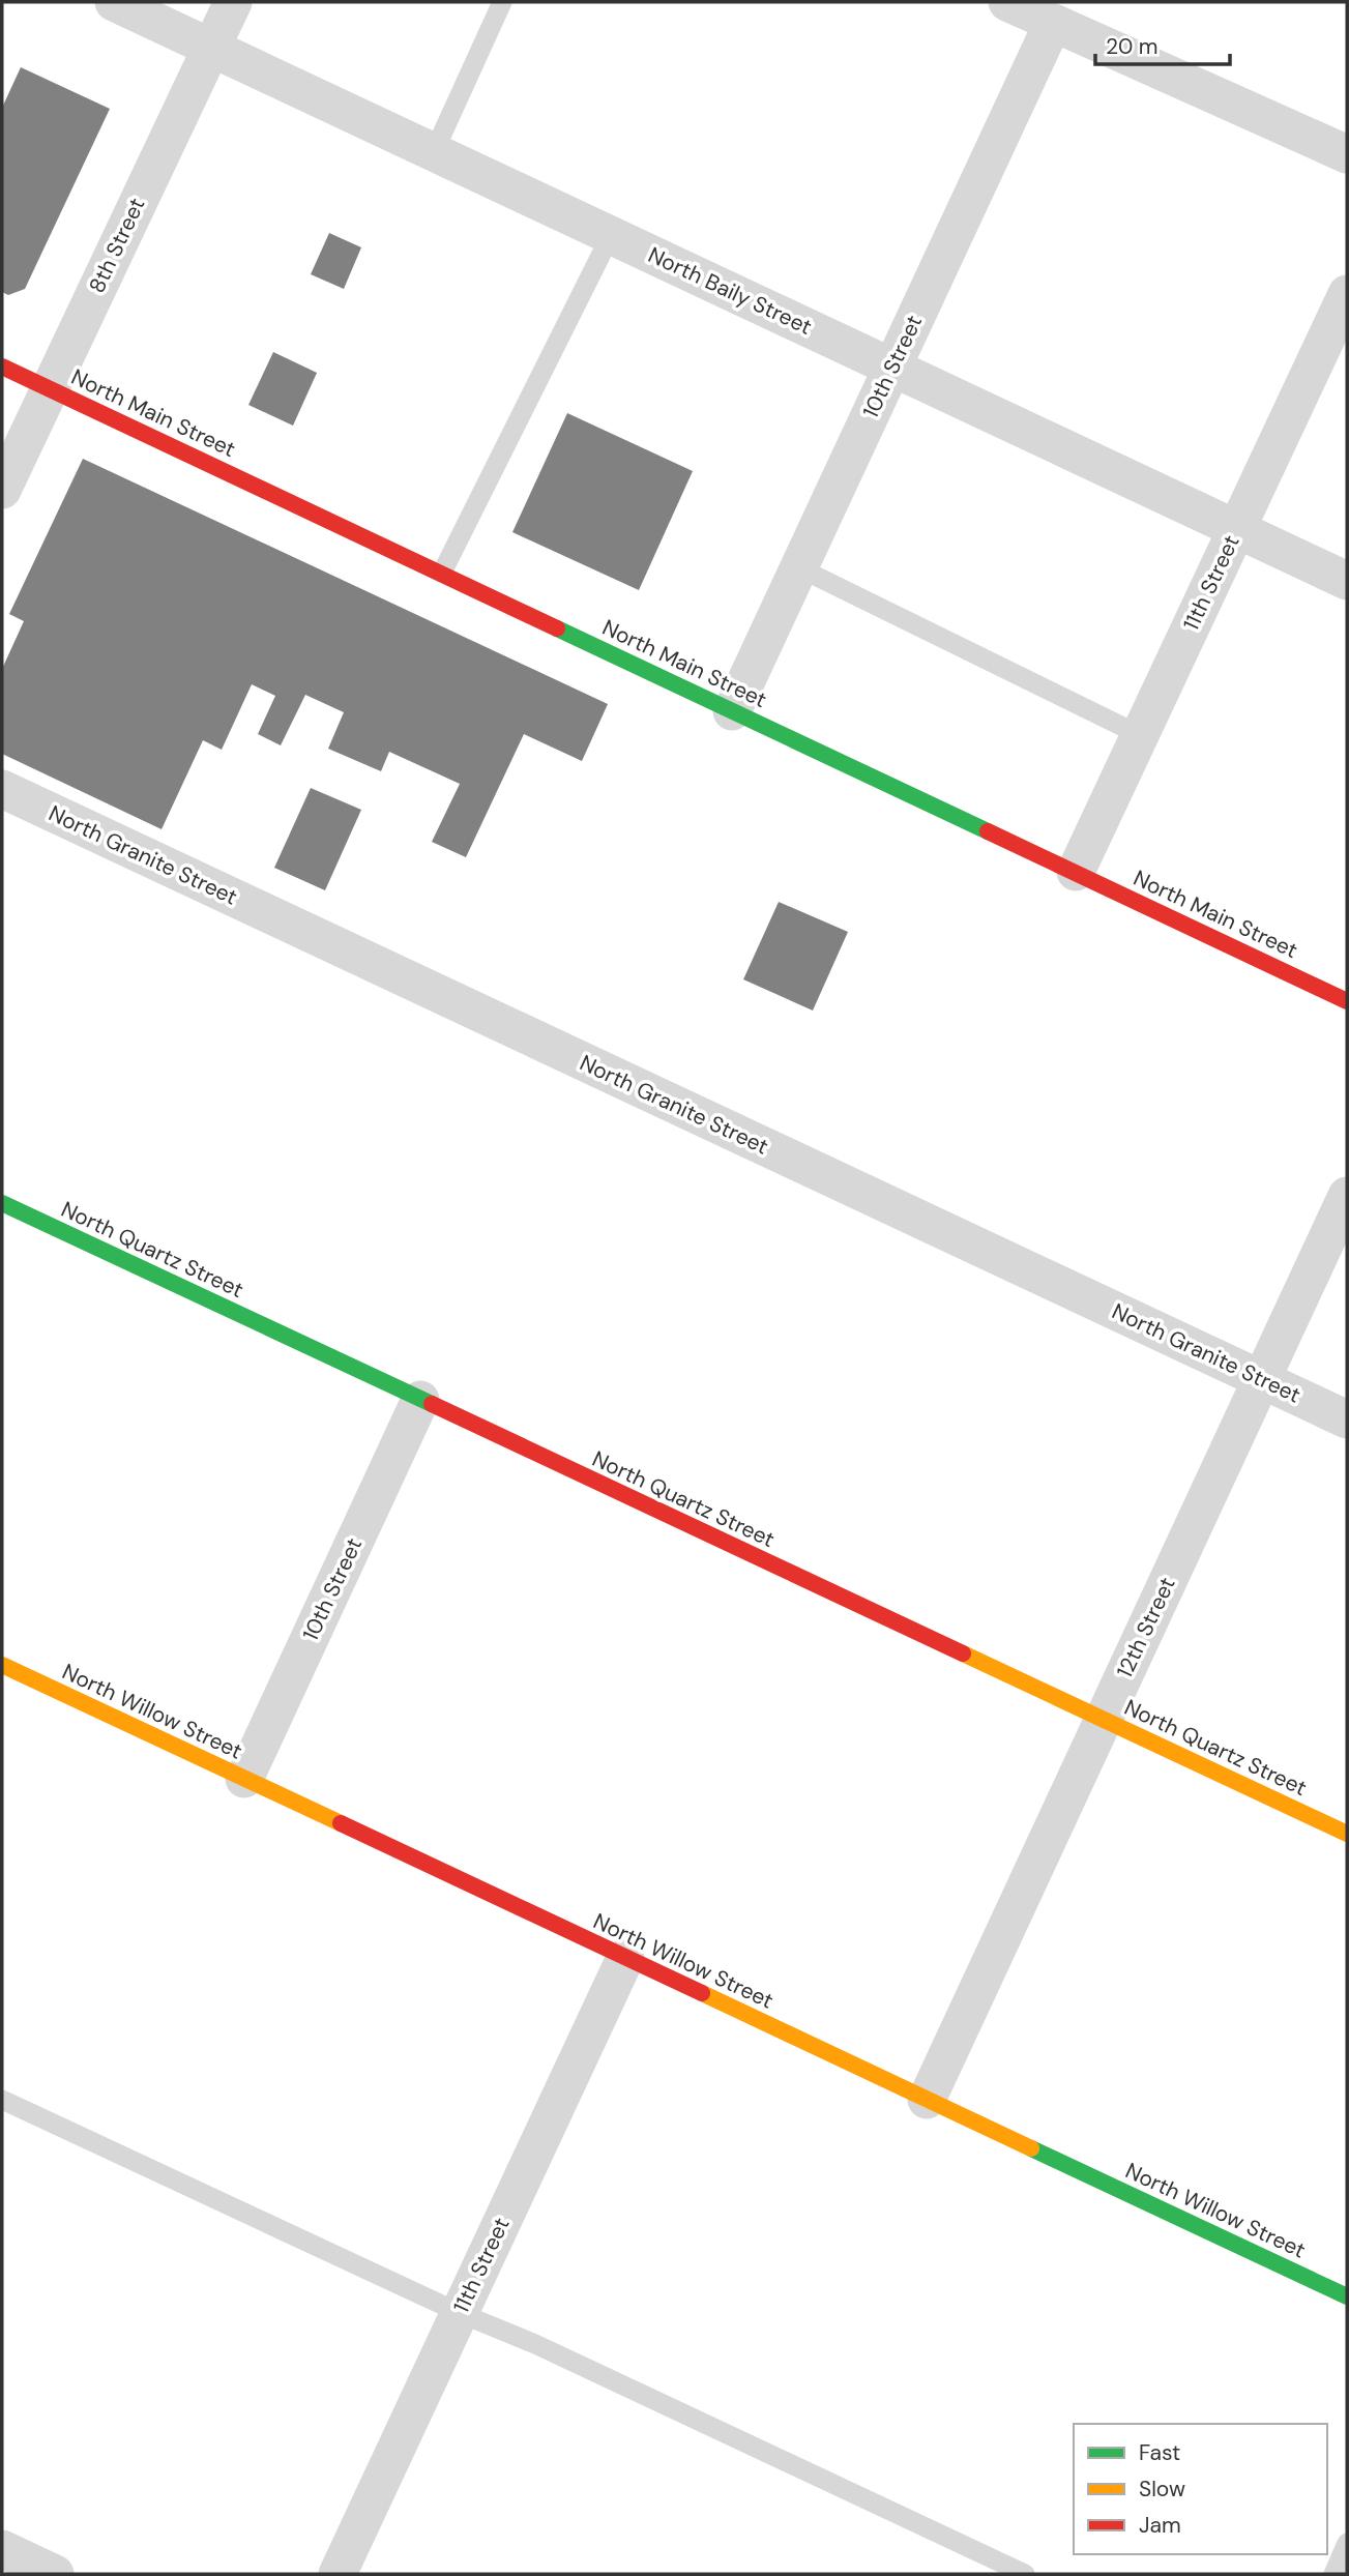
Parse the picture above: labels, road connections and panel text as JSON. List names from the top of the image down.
{
  "streets": {
    "street": [
      "8th Street",
      "North Baily Street",
      "10th Street",
      "North Main Street",
      "11th Street",
      "North Granite Street",
      "North Quartz Street",
      "12th Street",
      "North Willow Street"
    ]
  },
  "crossings": [
    ["8th Street", "North Baily Street"],
    ["8th Street", "North Main Street"],
    ["North Baily Street", "10th Street"],
    ["North Baily Street", "11th Street"],
    ["10th Street", "North Main Street"],
    ["10th Street", "North Quartz Street"],
    ["10th Street", "North Willow Street"],
    ["North Main Street", "11th Street"],
    ["11th Street", "North Willow Street"],
    ["North Granite Street", "12th Street"],
    ["North Quartz Street", "12th Street"],
    ["12th Street", "North Willow Street"]
  ],
  "legend": ["Fast", "Slow", "Jam"],
  "scale_bar": "20 m"
}
